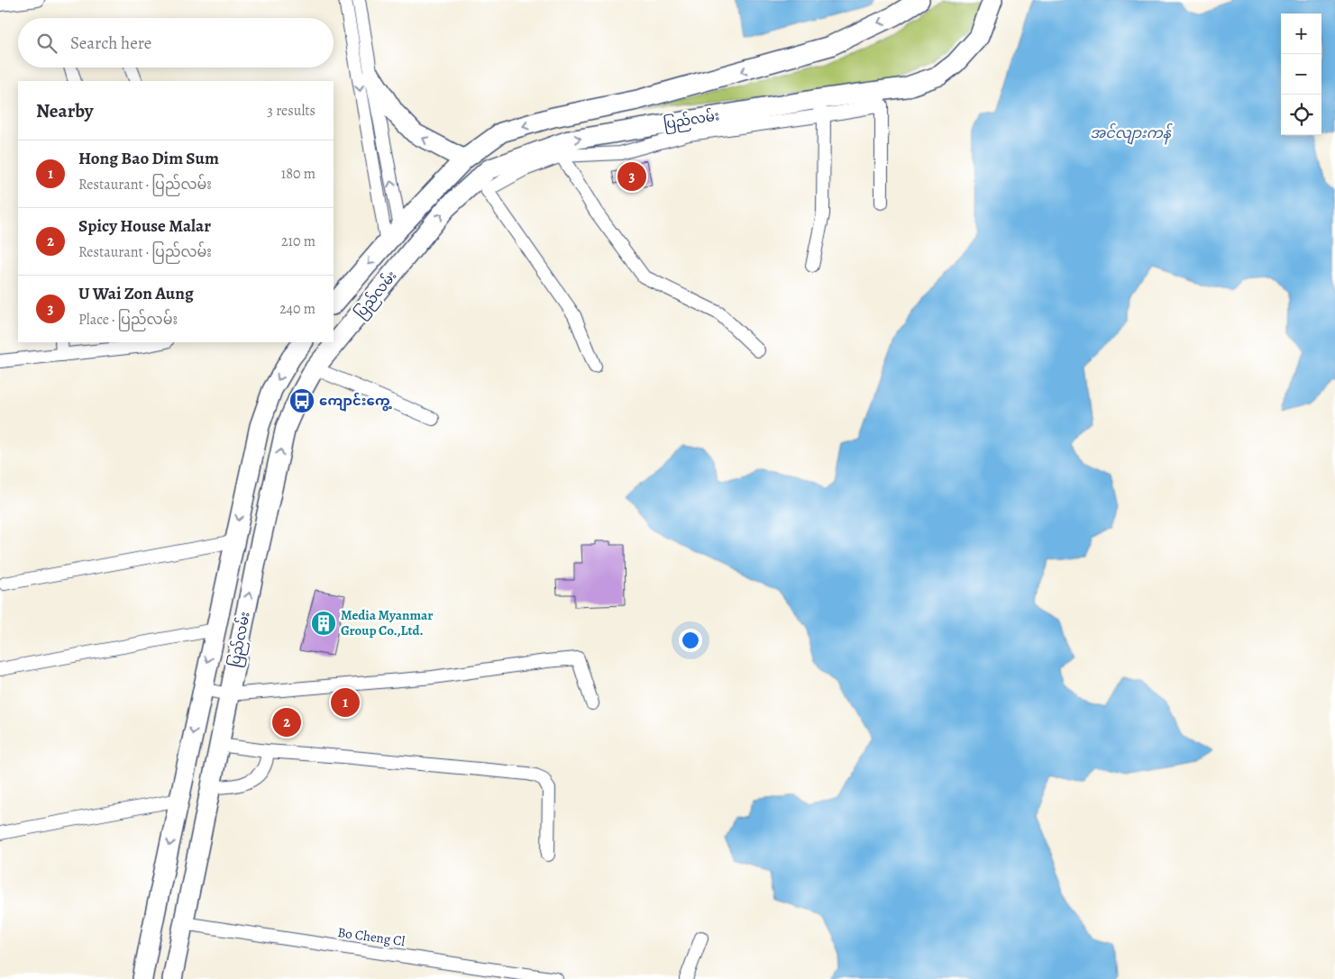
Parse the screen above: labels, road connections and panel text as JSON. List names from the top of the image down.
{
  "streets": {
    "highway": ["ပြည်လမ်း"],
    "street": ["Bo Cheng Cl"]
  },
  "crossings": [
    ["ပြည်လမ်း", "Bo Cheng Cl"]
  ],
  "water": ["အင်လျားကန်"],
  "places": {
    "bus stop": ["ကျောင်းကွေ့"],
    "building": ["Media Myanmar Group Co.,Ltd."]
  },
  "page": {
    "map_buttons": ["+", "−"],
    "search": "Search here",
    "heading": ["Nearby", "3 results"],
    "list": [
      {
        "mark": "1",
        "name": "Hong Bao Dim Sum",
        "note": "Restaurant · ပြည်လမ်း",
        "value": "180 m"
      },
      {
        "mark": "2",
        "name": "Spicy House Malar",
        "note": "Restaurant · ပြည်လမ်း",
        "value": "210 m"
      },
      {
        "mark": "3",
        "name": "U Wai Zon Aung",
        "note": "Place · ပြည်လမ်း",
        "value": "240 m"
      }
    ],
    "pins": ["3", "1", "2"]
  }
}
